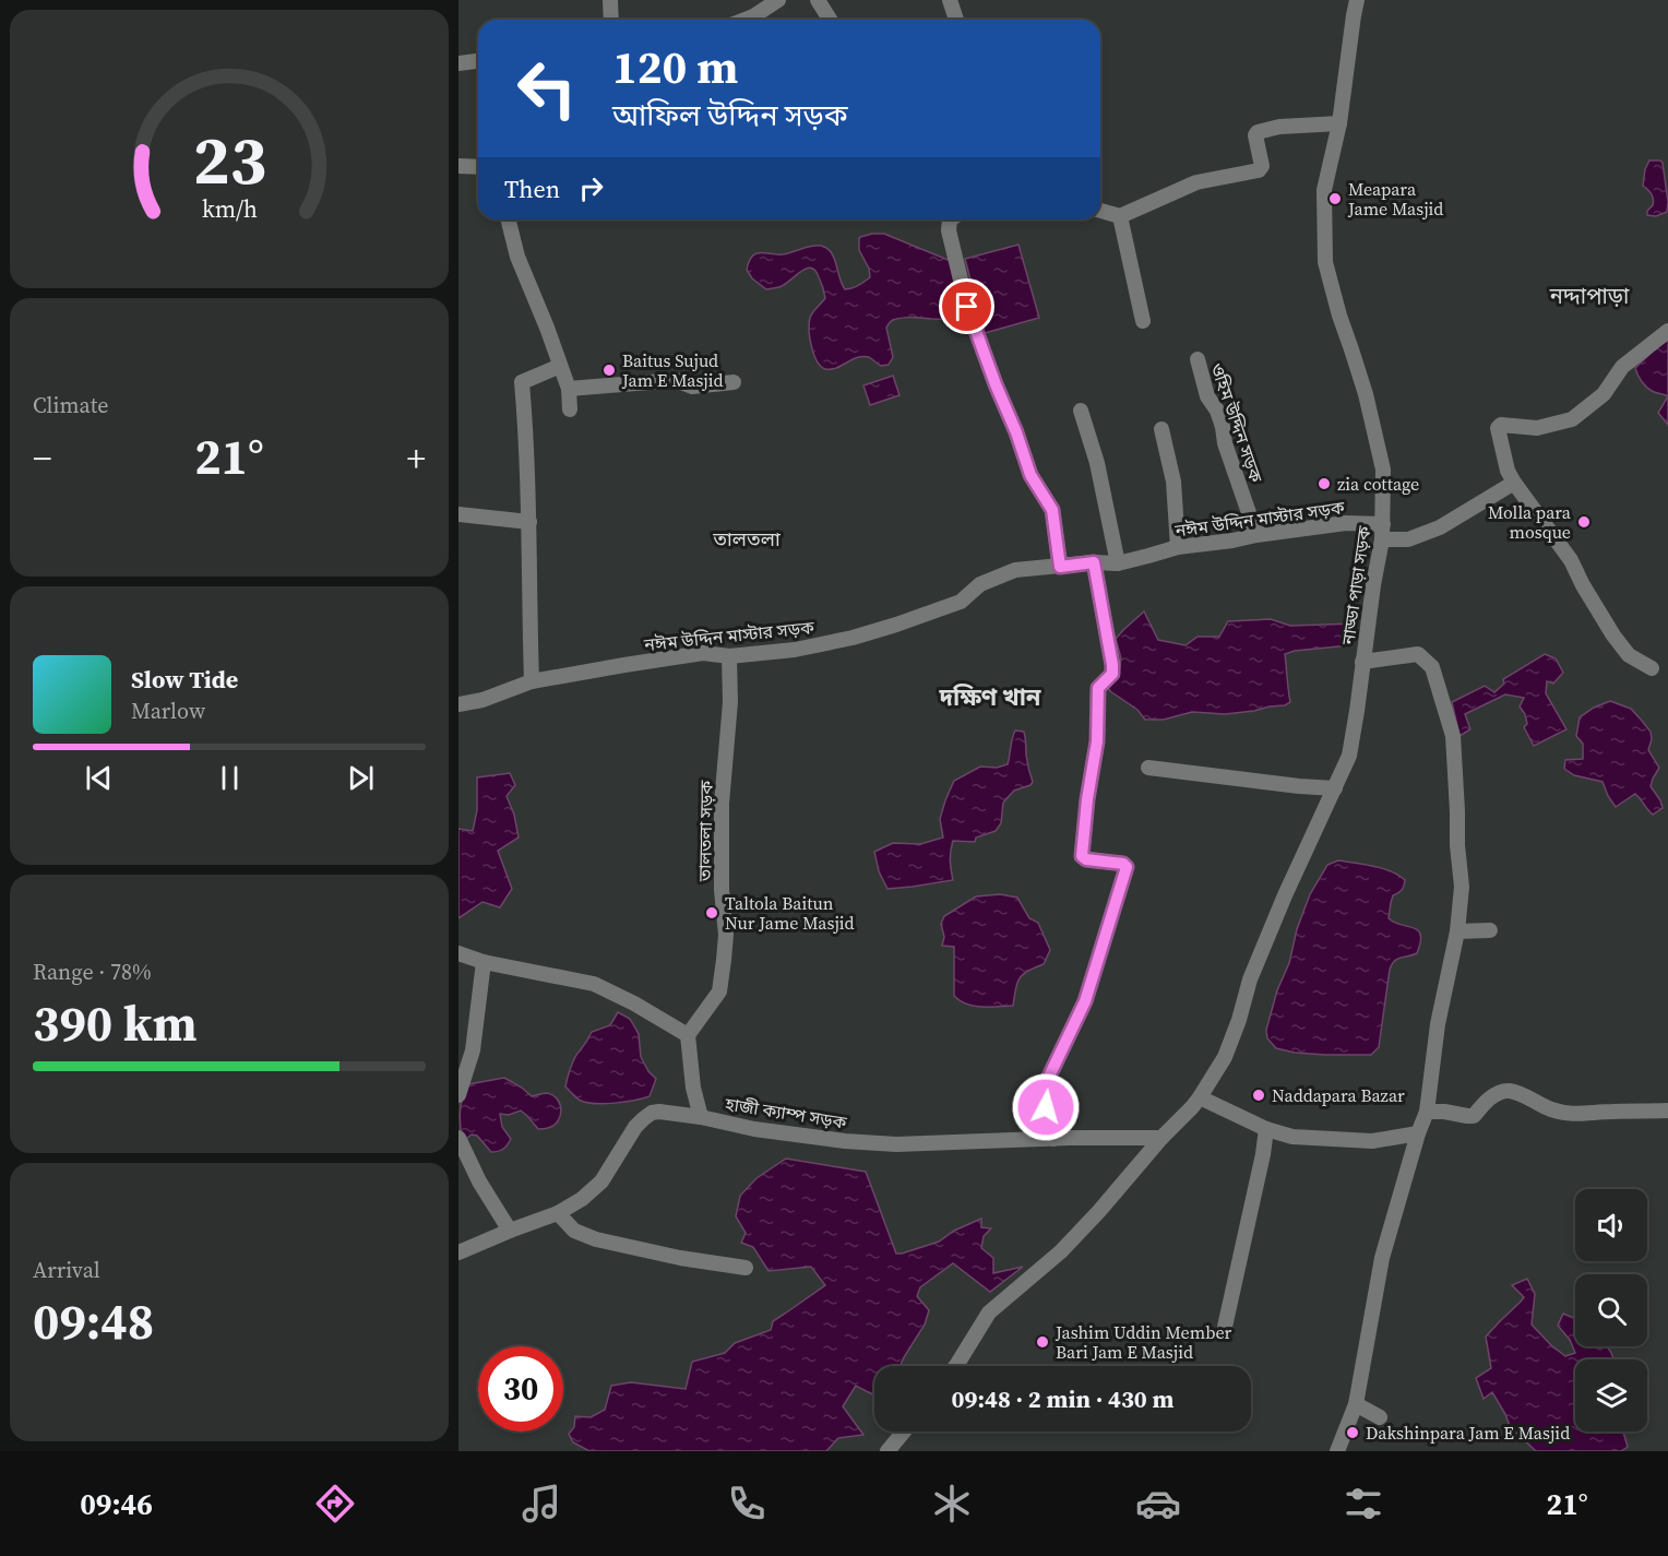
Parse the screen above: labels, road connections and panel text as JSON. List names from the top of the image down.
{
  "streets": {
    "street": [
      "ওহিম উদ্দিন সড়ক",
      "নঈম উদ্দিন মাস্টার সড়ক",
      "নাড্ডা পাড়া সড়ক",
      "তালতলা সড়ক",
      "হাজী ক্যাম্প সড়ক"
    ]
  },
  "crossings": [
    ["ওহিম উদ্দিন সড়ক", "নঈম উদ্দিন মাস্টার সড়ক"],
    ["নঈম উদ্দিন মাস্টার সড়ক", "নাড্ডা পাড়া সড়ক"],
    ["নঈম উদ্দিন মাস্টার সড়ক", "তালতলা সড়ক"],
    ["নাড্ডা পাড়া সড়ক", "হাজী ক্যাম্প সড়ক"]
  ],
  "districts": ["নদ্দাপাড়া", "তালতলা", "দক্ষিণ খান"],
  "places": [
    "Meapara Jame Masjid",
    "Baitus Sujud Jam E Masjid",
    "zia cottage",
    "Molla para mosque",
    "Taltola Baitun Nur Jame Masjid",
    "Naddapara Bazar",
    "Jashim Uddin Member Bari Jam E Masjid",
    "Dakshinpara Jam E Masjid"
  ],
  "page": {
    "turn": ["120 m", "আফিল উদ্দিন সড়ক"],
    "then": "Then",
    "tile": [
      "Climate",
      ["Range · 78%", "390 km"],
      ["Arrival", "09:48"]
    ],
    "heat": ["−", "21°", "+"],
    "song": ["Slow Tide", "Marlow"],
    "limit": "30",
    "trip": "09:48 · 2 min · 430 m",
    "tabs": ["09:46", "21°"],
    "gauge": ["23", "km/h"]
  }
}
